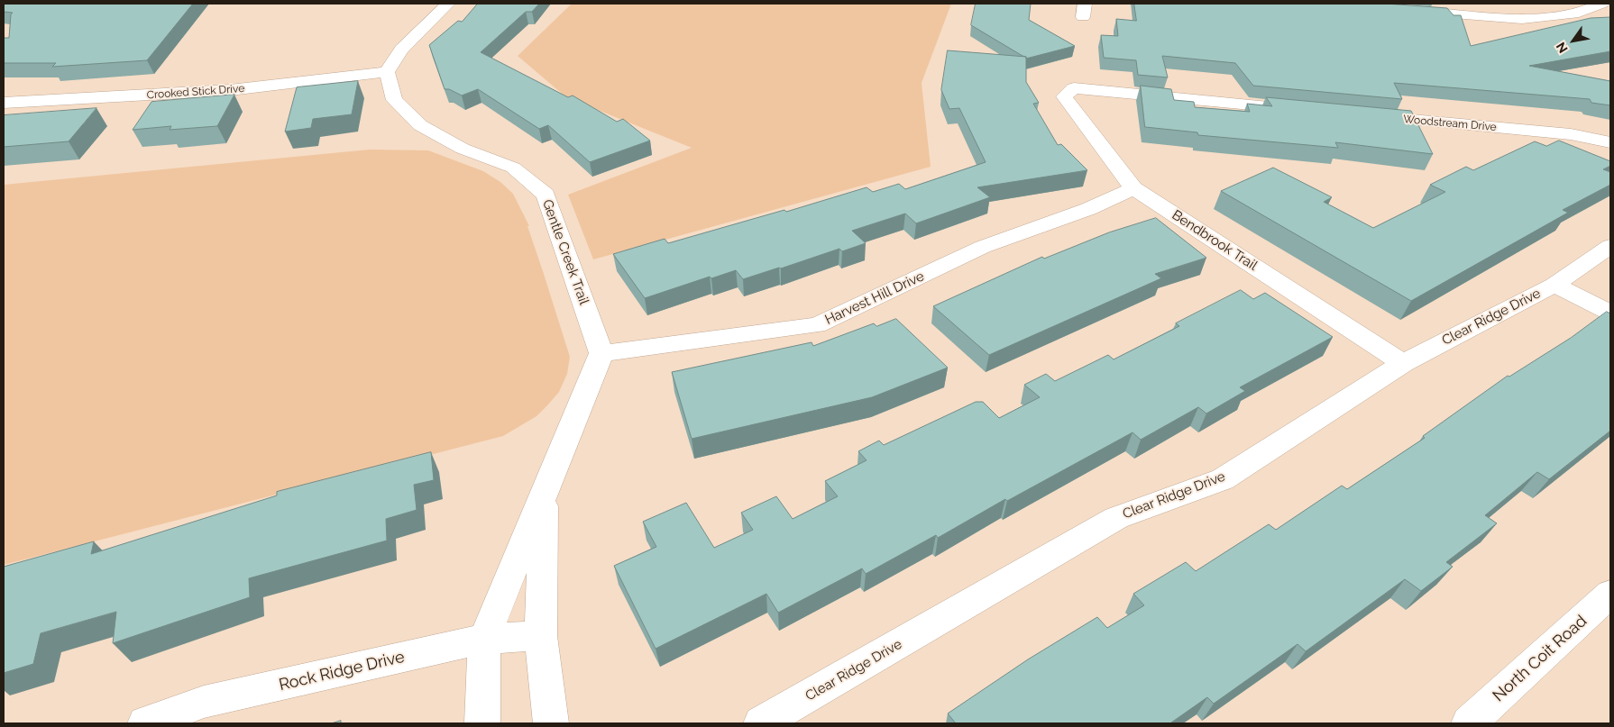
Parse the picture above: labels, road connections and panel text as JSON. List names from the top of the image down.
{
  "streets": {
    "street": [
      "Crooked Stick Drive",
      "Woodstream Drive",
      "Bendbrook Trail",
      "Gentle Creek Trail",
      "Harvest Hill Drive",
      "Clear Ridge Drive",
      "North Coit Road",
      "Rock Ridge Drive"
    ]
  },
  "crossings": [
    ["Crooked Stick Drive", "Gentle Creek Trail"],
    ["Bendbrook Trail", "Harvest Hill Drive"],
    ["Bendbrook Trail", "Clear Ridge Drive"],
    ["Gentle Creek Trail", "Harvest Hill Drive"]
  ],
  "north": "bottom left"
}
